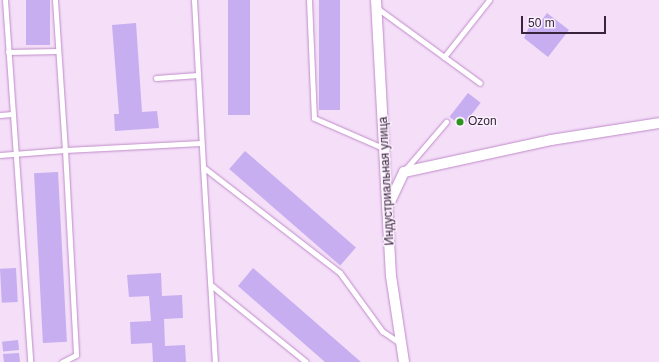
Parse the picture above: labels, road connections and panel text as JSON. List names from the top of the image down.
{
  "streets": {
    "street": ["Индустриальная улица"]
  },
  "places": ["Ozon"],
  "scale_bar": "50 m"
}
